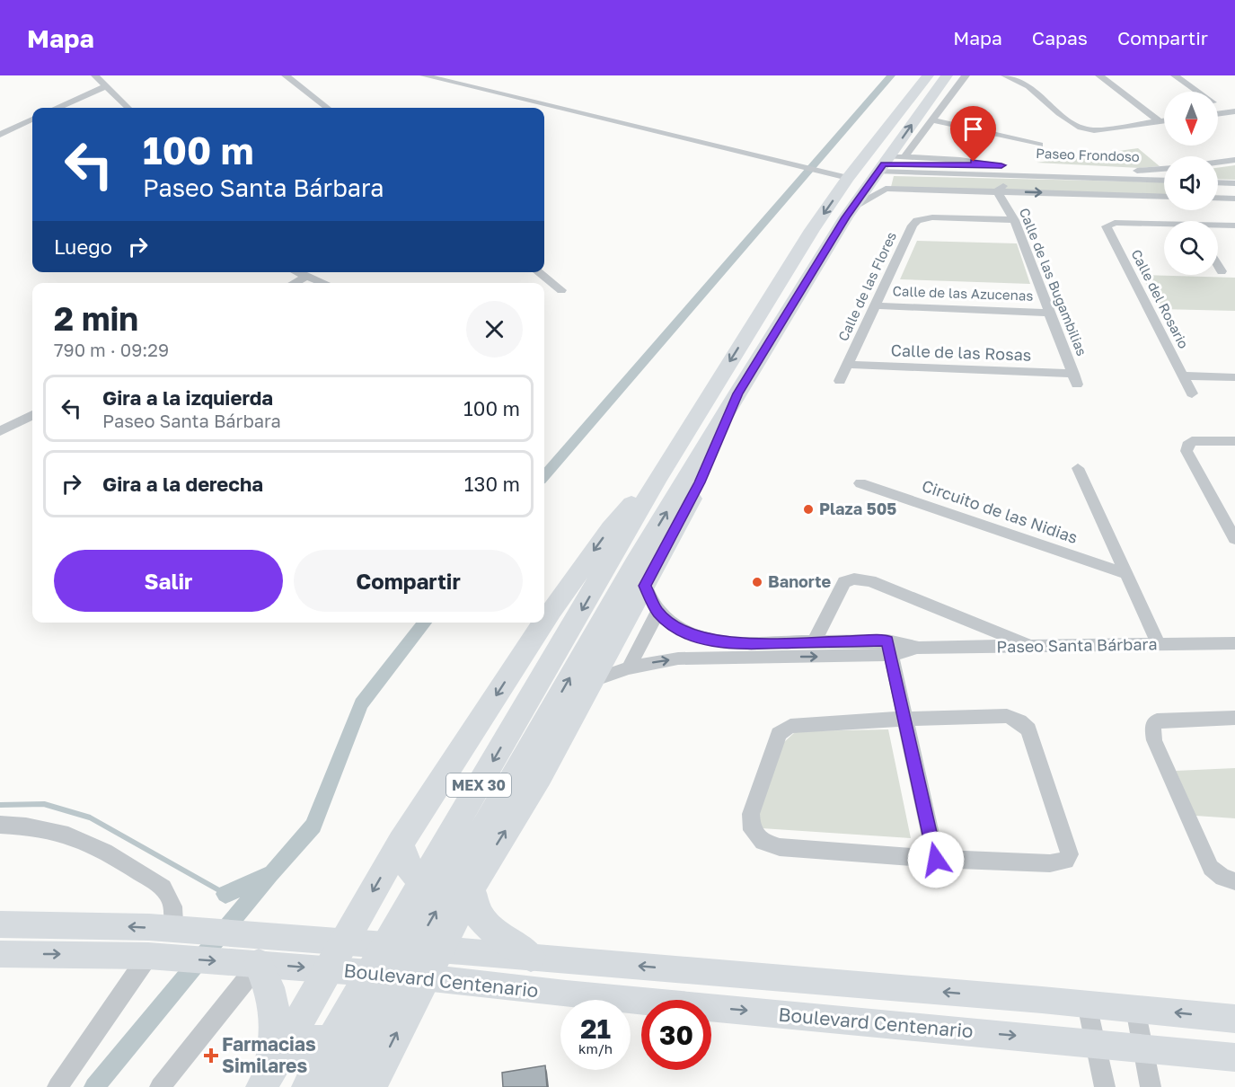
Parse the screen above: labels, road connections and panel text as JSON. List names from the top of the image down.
{
  "streets": {
    "main road": ["MEX 30", "Boulevard Centenario"],
    "street": [
      "Paseo Frondoso",
      "Calle de las Bugambilias",
      "Calle de las Flores",
      "Calle de las Azucenas",
      "Calle del Rosario",
      "Calle de las Rosas",
      "Circuito de las Nidias",
      "Paseo Santa Bárbara"
    ]
  },
  "crossings": [
    ["Calle de las Bugambilias", "Calle de las Flores"],
    ["Calle de las Bugambilias", "Calle de las Azucenas"],
    ["Calle de las Bugambilias", "Calle de las Rosas"],
    ["Calle de las Flores", "Calle de las Azucenas"],
    ["Calle de las Flores", "Calle de las Rosas"],
    ["Circuito de las Nidias", "Paseo Santa Bárbara"],
    ["Paseo Santa Bárbara", "MEX 30"]
  ],
  "places": {
    "other": ["Plaza 505", "Banorte"],
    "health": ["Farmacias Similares"]
  },
  "north": "bottom",
  "page": {
    "header": "Mapa",
    "nav": ["Mapa", "Capas", "Compartir"],
    "turn": ["100 m", "Paseo Santa Bárbara"],
    "then": "Luego",
    "heading": ["2 min", "790 m · 09:29"],
    "list": [
      {
        "name": "Gira a la izquierda",
        "note": "Paseo Santa Bárbara",
        "value": "100 m"
      },
      {
        "name": "Gira a la derecha",
        "value": "130 m"
      }
    ],
    "buttons": ["Salir", "Compartir"],
    "speed": "21 km/h",
    "limit": "30"
  }
}
